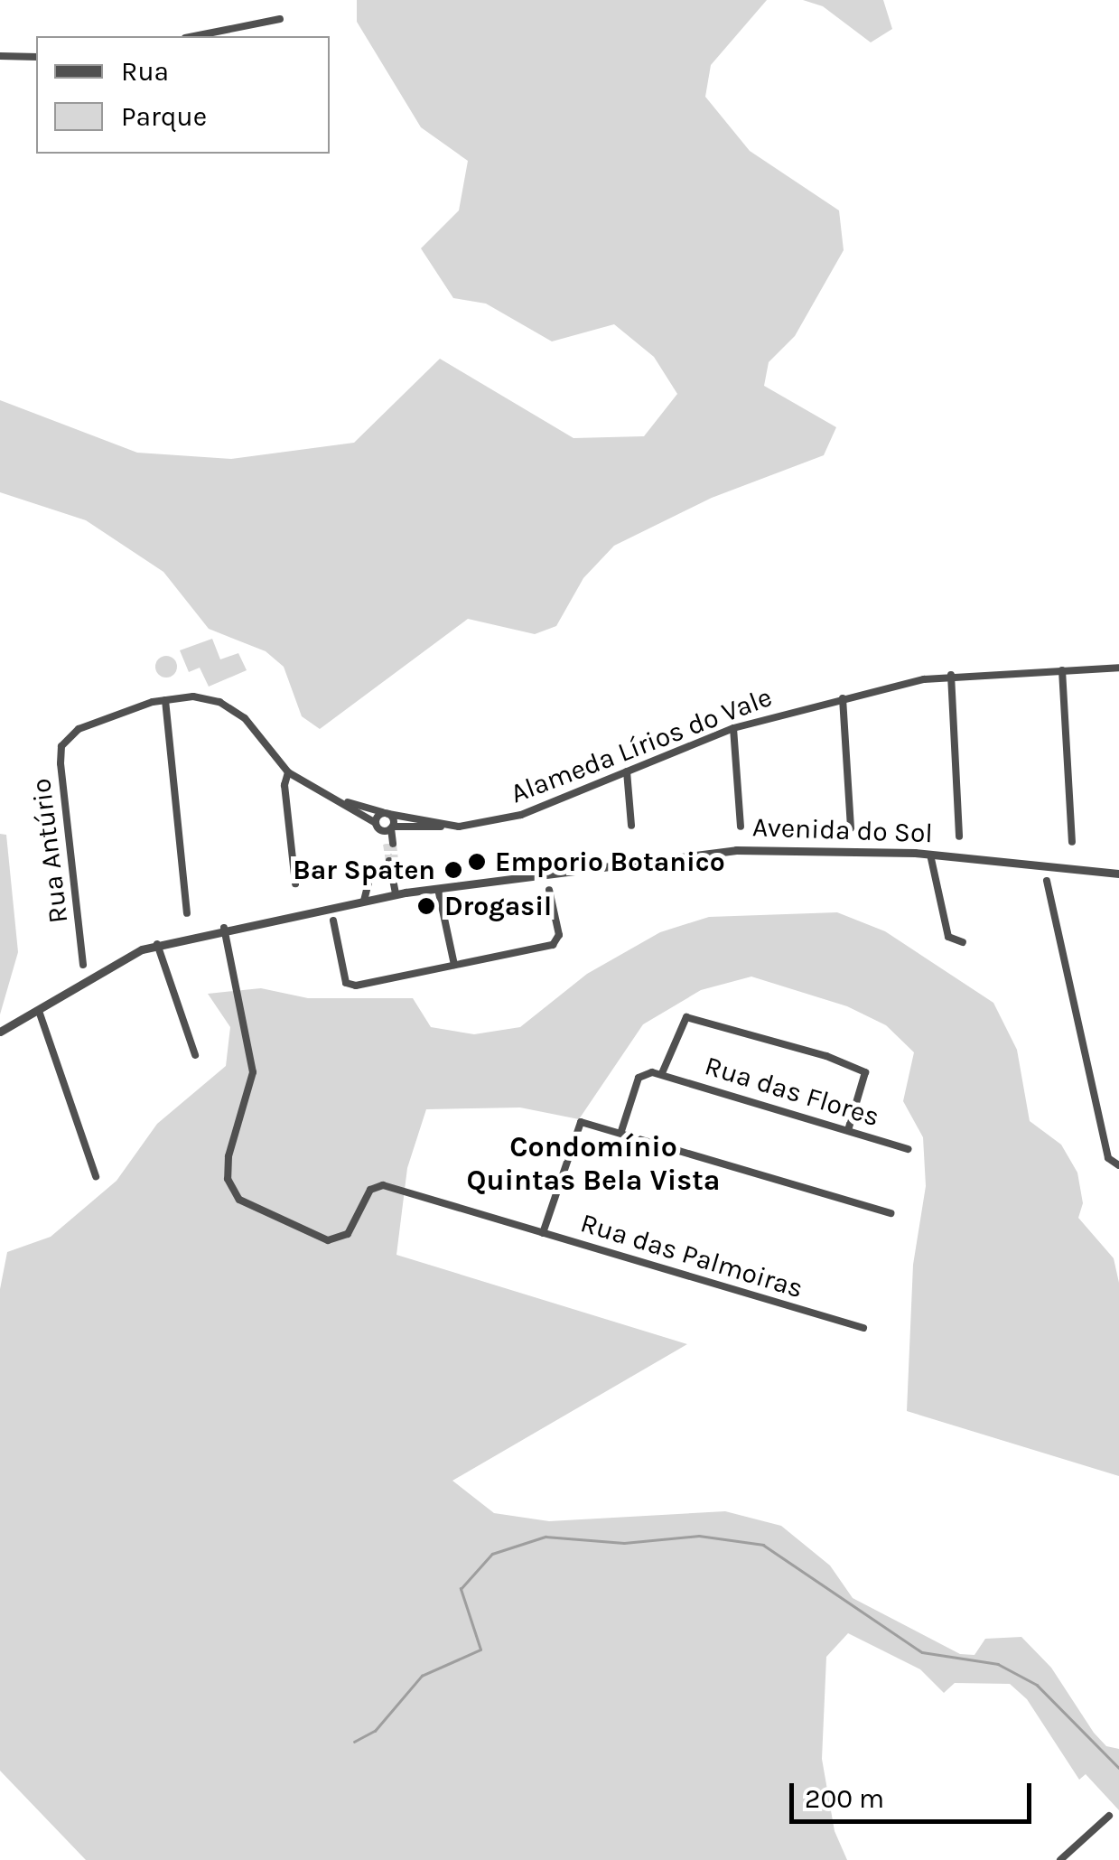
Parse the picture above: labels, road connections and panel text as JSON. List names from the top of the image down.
{
  "streets": {
    "street": [
      "Alameda Lírios do Vale",
      "Avenida do Sol",
      "Rua Antúrio",
      "Rua das Flores",
      "Rua das Palmoiras"
    ]
  },
  "crossings": [
    ["Alameda Lírios do Vale", "Rua Antúrio"],
    ["Avenida do Sol", "Rua das Palmoiras"]
  ],
  "districts": ["Condomínio Quintas Bela Vista"],
  "places": ["Emporio Botanico", "Bar Spaten", "Drogasil"],
  "legend": ["Rua", "Parque"],
  "scale_bar": "200 m"
}
